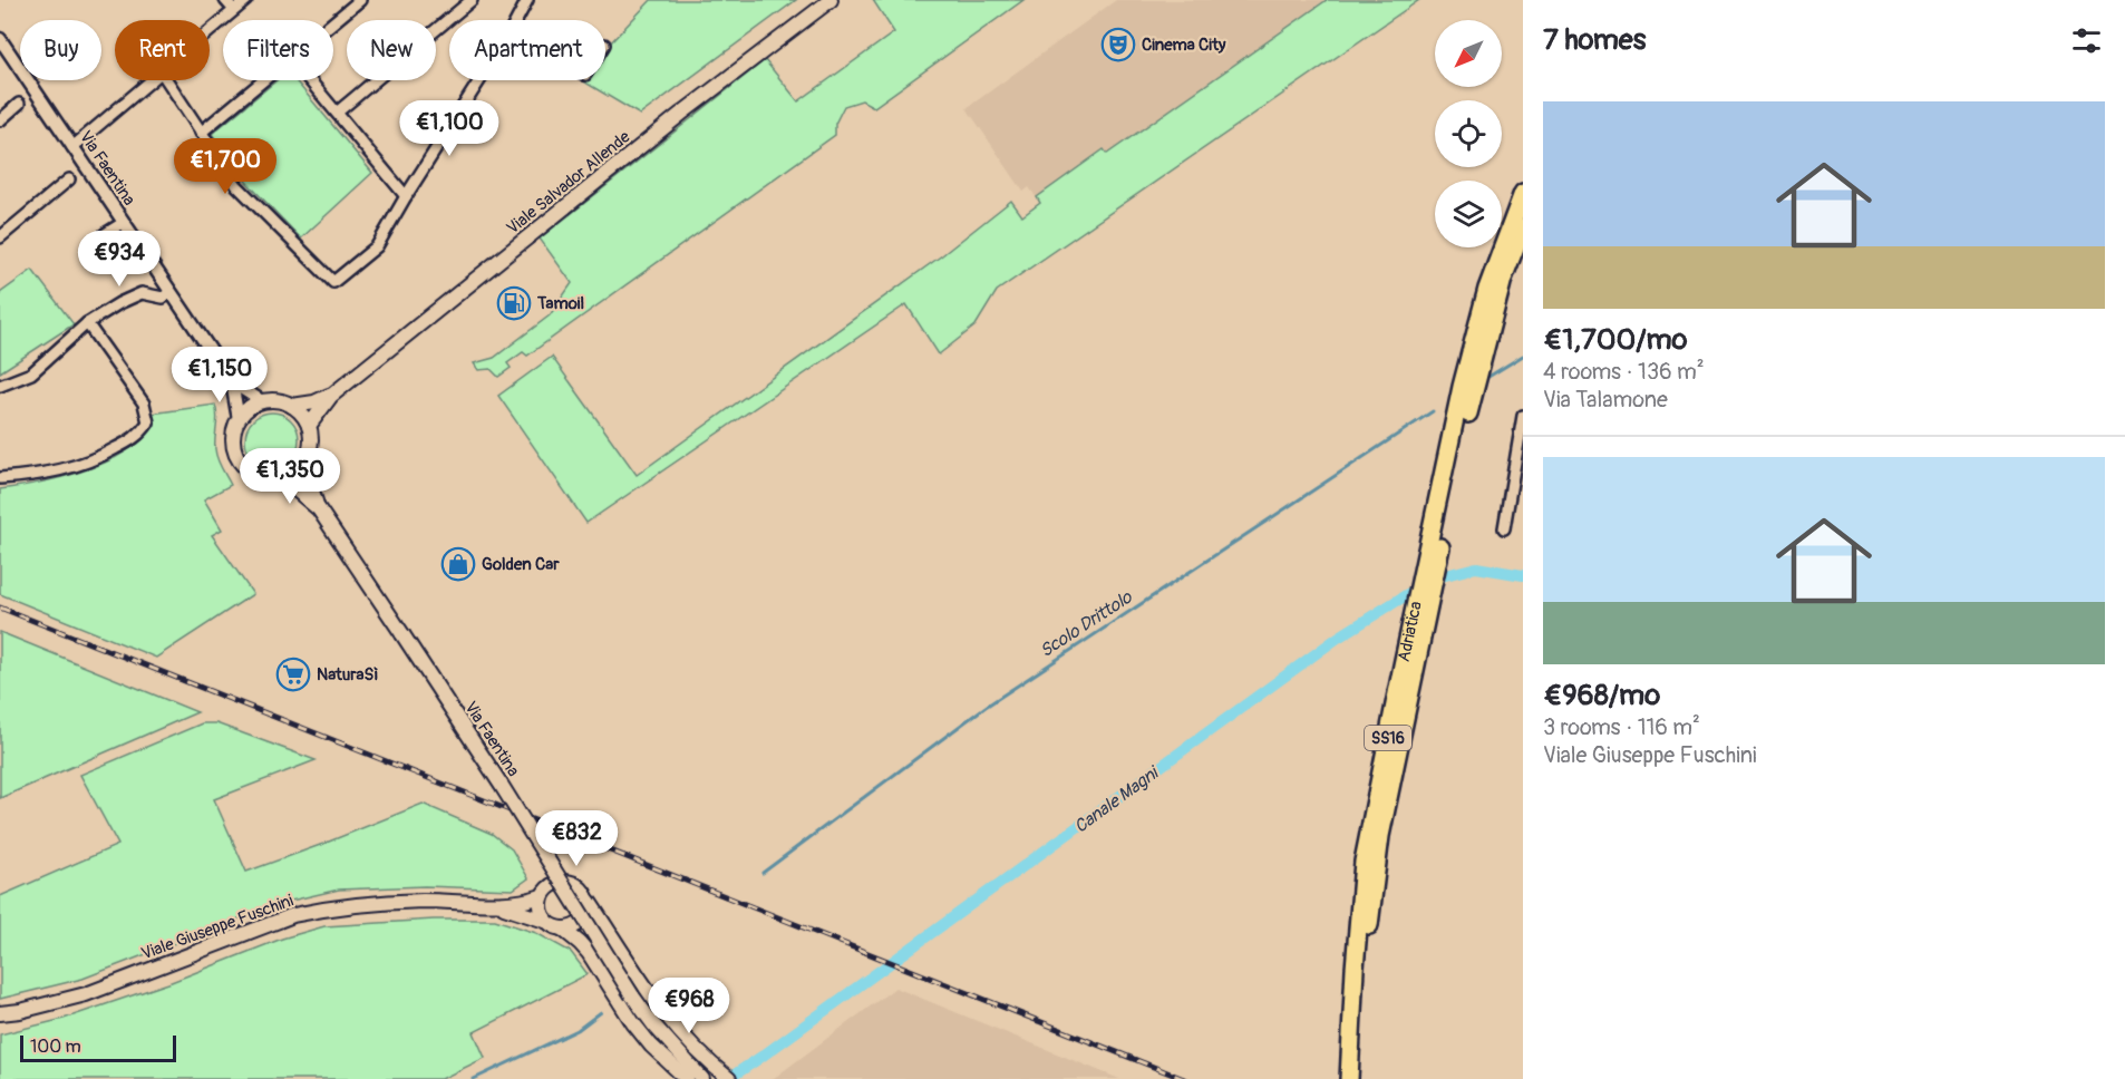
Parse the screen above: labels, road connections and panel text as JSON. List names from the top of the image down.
{
  "streets": {
    "highway": ["Adriatica", "SS16"],
    "main road": ["Via Faentina", "Viale Salvador Allende", "Viale Giuseppe Fuschini"]
  },
  "crossings": [
    ["Via Faentina", "Viale Salvador Allende"]
  ],
  "water": ["Scolo Drittolo", "Canale Magni"],
  "places": {
    "theatre": ["Cinema City"],
    "fuel station": ["Tamoil"],
    "shop": ["Golden Car"],
    "supermarket": ["NaturaSì"]
  },
  "scale_bar": "100 m",
  "north": "bottom left",
  "page": {
    "heading": "7 homes",
    "chip": [
      "Buy",
      "Rent",
      "Filters",
      "New",
      "Apartment"
    ],
    "list": [
      {
        "name": "€1,700/mo",
        "note": "4 rooms · 136 m² · Via Talamone"
      },
      {
        "name": "€968/mo",
        "note": "3 rooms · 116 m² · Viale Giuseppe Fuschini"
      }
    ],
    "price": [
      "€1,100",
      "€1,700",
      "€934",
      "€1,150",
      "€1,350",
      "€832",
      "€968"
    ],
    "scale": "100 m"
  }
}
